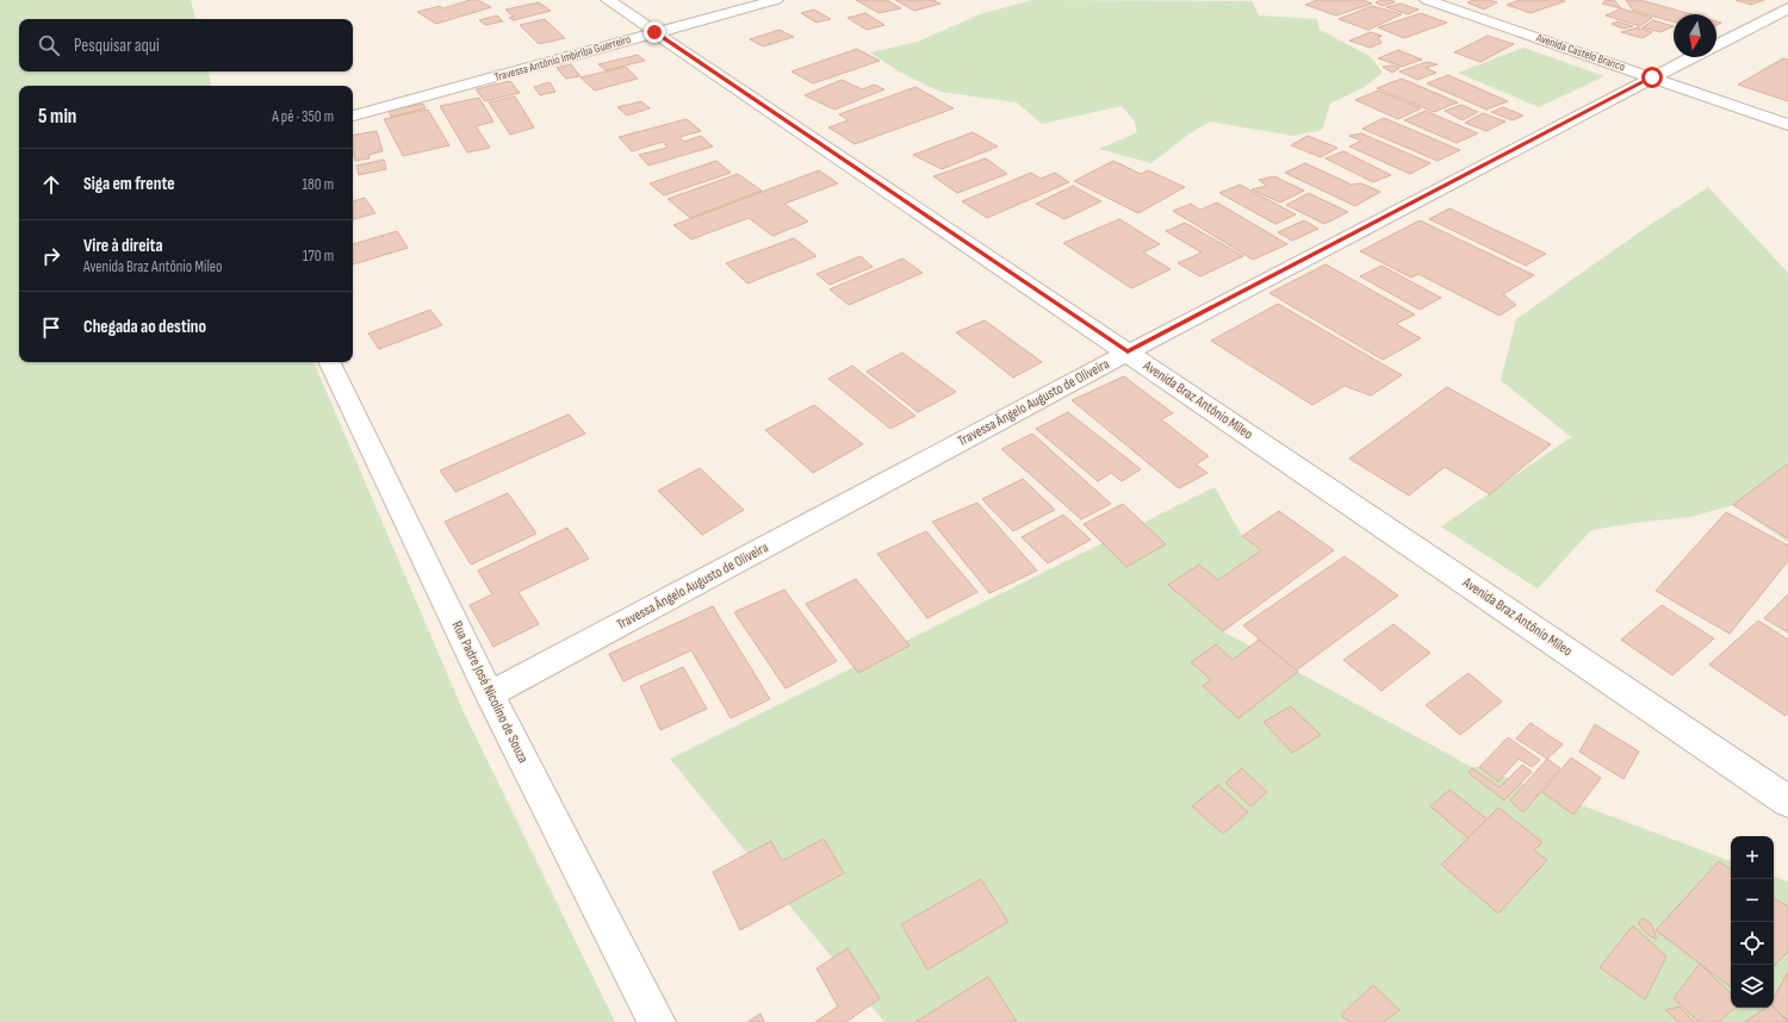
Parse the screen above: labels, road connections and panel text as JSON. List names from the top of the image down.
{
  "streets": {
    "street": [
      "Avenida Castelo Branco",
      "Travessa Antônio Imbiriba Guerreiro",
      "Avenida Braz Antônio Mileo",
      "Travessa Ângelo Augusto de Oliveira",
      "Rua Padre José Nicolino de Souza"
    ]
  },
  "crossings": [
    ["Avenida Castelo Branco", "Travessa Ângelo Augusto de Oliveira"],
    ["Travessa Antônio Imbiriba Guerreiro", "Avenida Braz Antônio Mileo"],
    ["Avenida Braz Antônio Mileo", "Travessa Ângelo Augusto de Oliveira"],
    ["Travessa Ângelo Augusto de Oliveira", "Rua Padre José Nicolino de Souza"]
  ],
  "north": "bottom",
  "page": {
    "search": "Pesquisar aqui",
    "heading": ["5 min", "A pé · 350 m"],
    "list": [
      ["Siga em frente", "180 m"],
      ["Vire à direita", "Avenida Braz Antônio Mileo", "170 m"],
      "Chegada ao destino"
    ],
    "map_buttons": ["+", "−"]
  }
}
